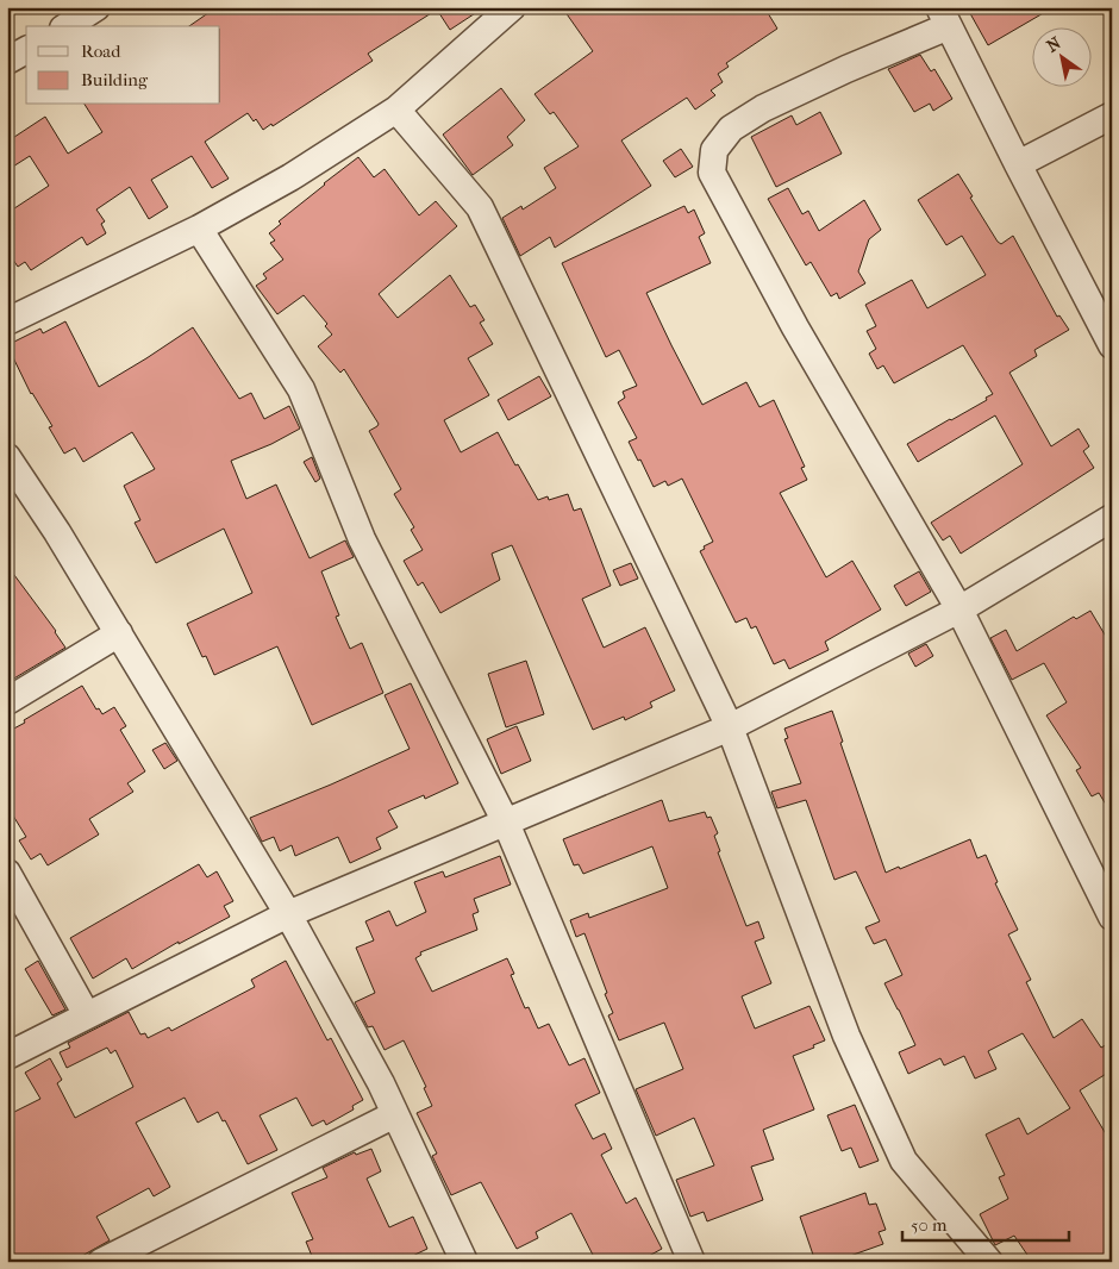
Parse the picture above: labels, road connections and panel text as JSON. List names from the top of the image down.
{
  "legend": ["Road", "Building"],
  "scale_bar": "50 m",
  "north": "top left"
}
